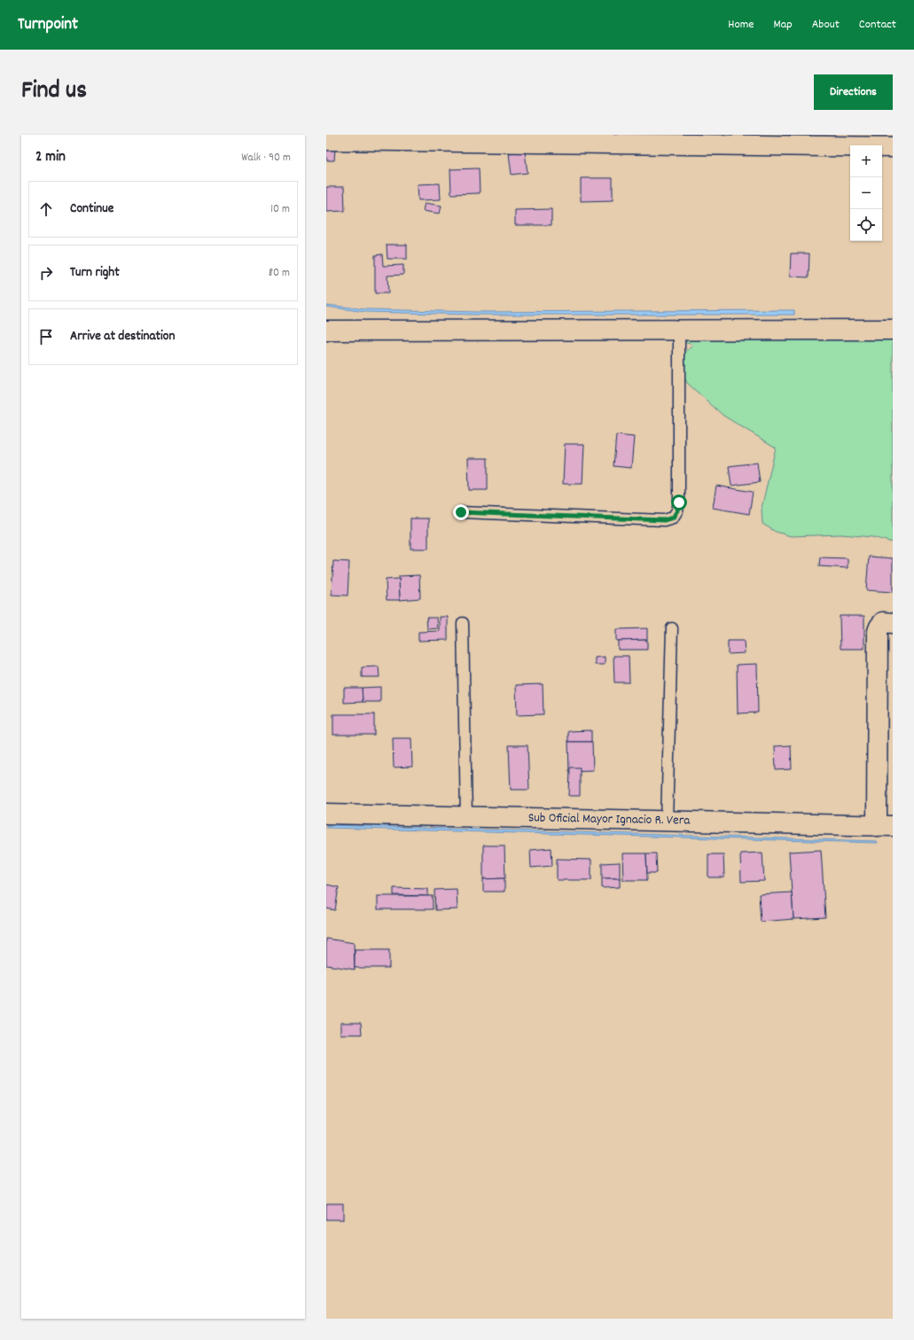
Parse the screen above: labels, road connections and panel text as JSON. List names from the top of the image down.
{
  "streets": {
    "street": ["Sub Oficial Mayor Ignacio R. Vera"]
  },
  "page": {
    "header": "Turnpoint",
    "nav": [
      "Home",
      "Map",
      "About",
      "Contact"
    ],
    "title": "Find us",
    "buttons": "Directions",
    "heading": ["2 min", "Walk · 90 m"],
    "map_buttons": ["+", "−"],
    "list": [
      ["Continue", "10 m"],
      ["Turn right", "80 m"],
      "Arrive at destination"
    ]
  }
}
